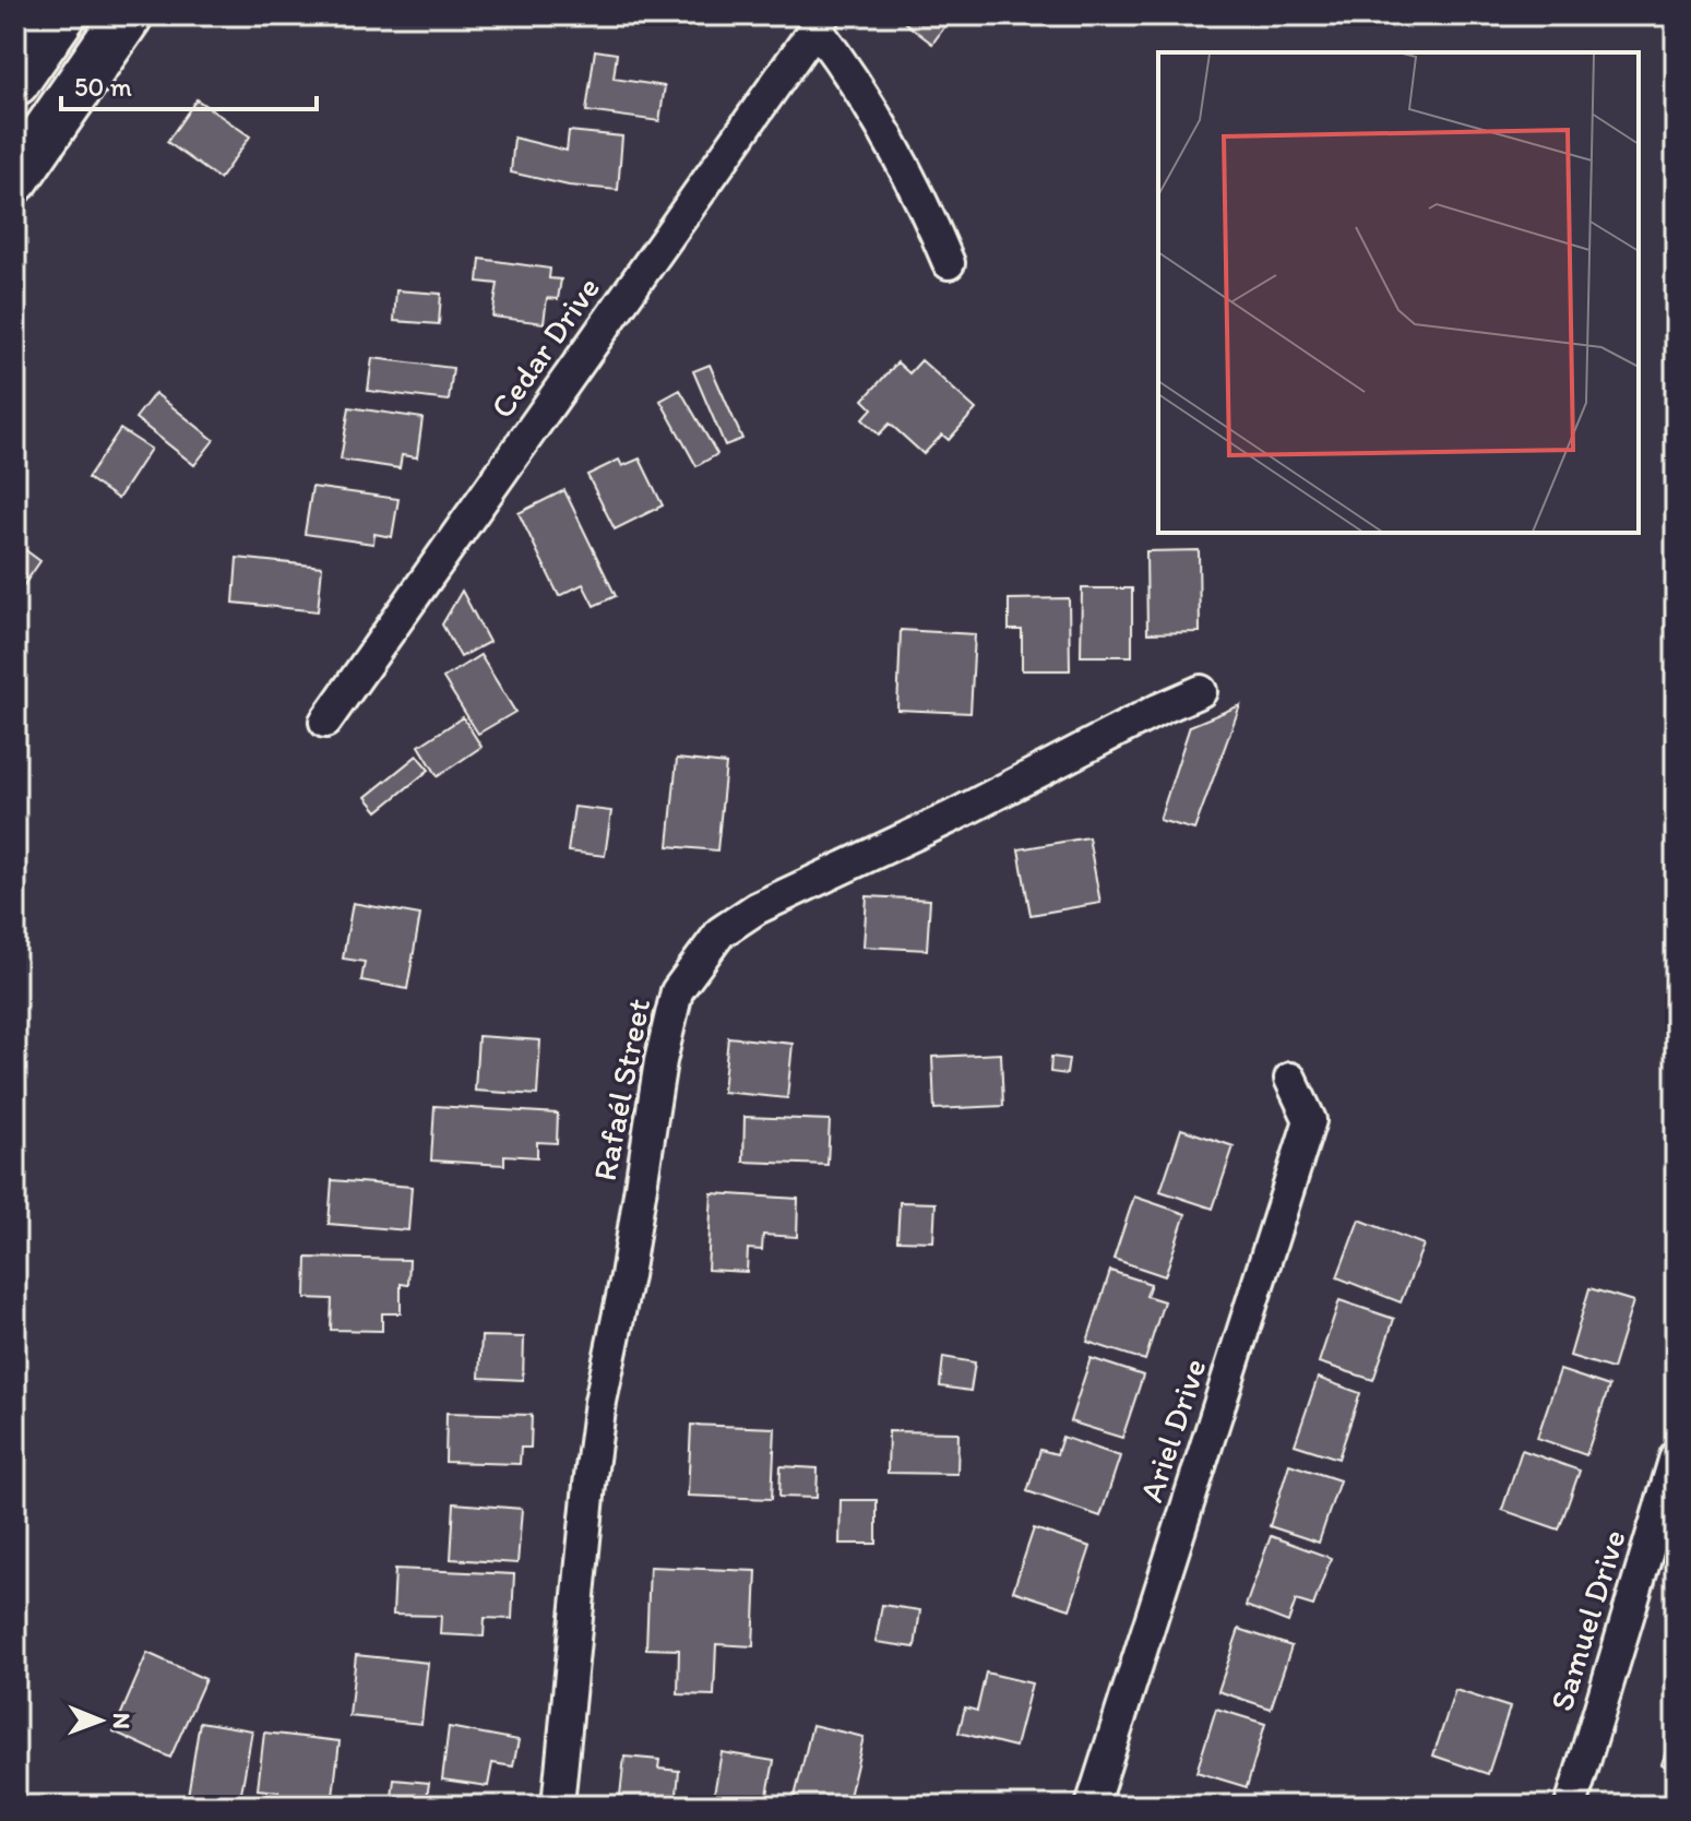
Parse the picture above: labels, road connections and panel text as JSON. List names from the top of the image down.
{
  "streets": {
    "street": [
      "Cedar Drive",
      "Rafaél Street",
      "Ariel Drive",
      "Samuel Drive"
    ]
  },
  "scale_bar": "50 m",
  "north": "right"
}
